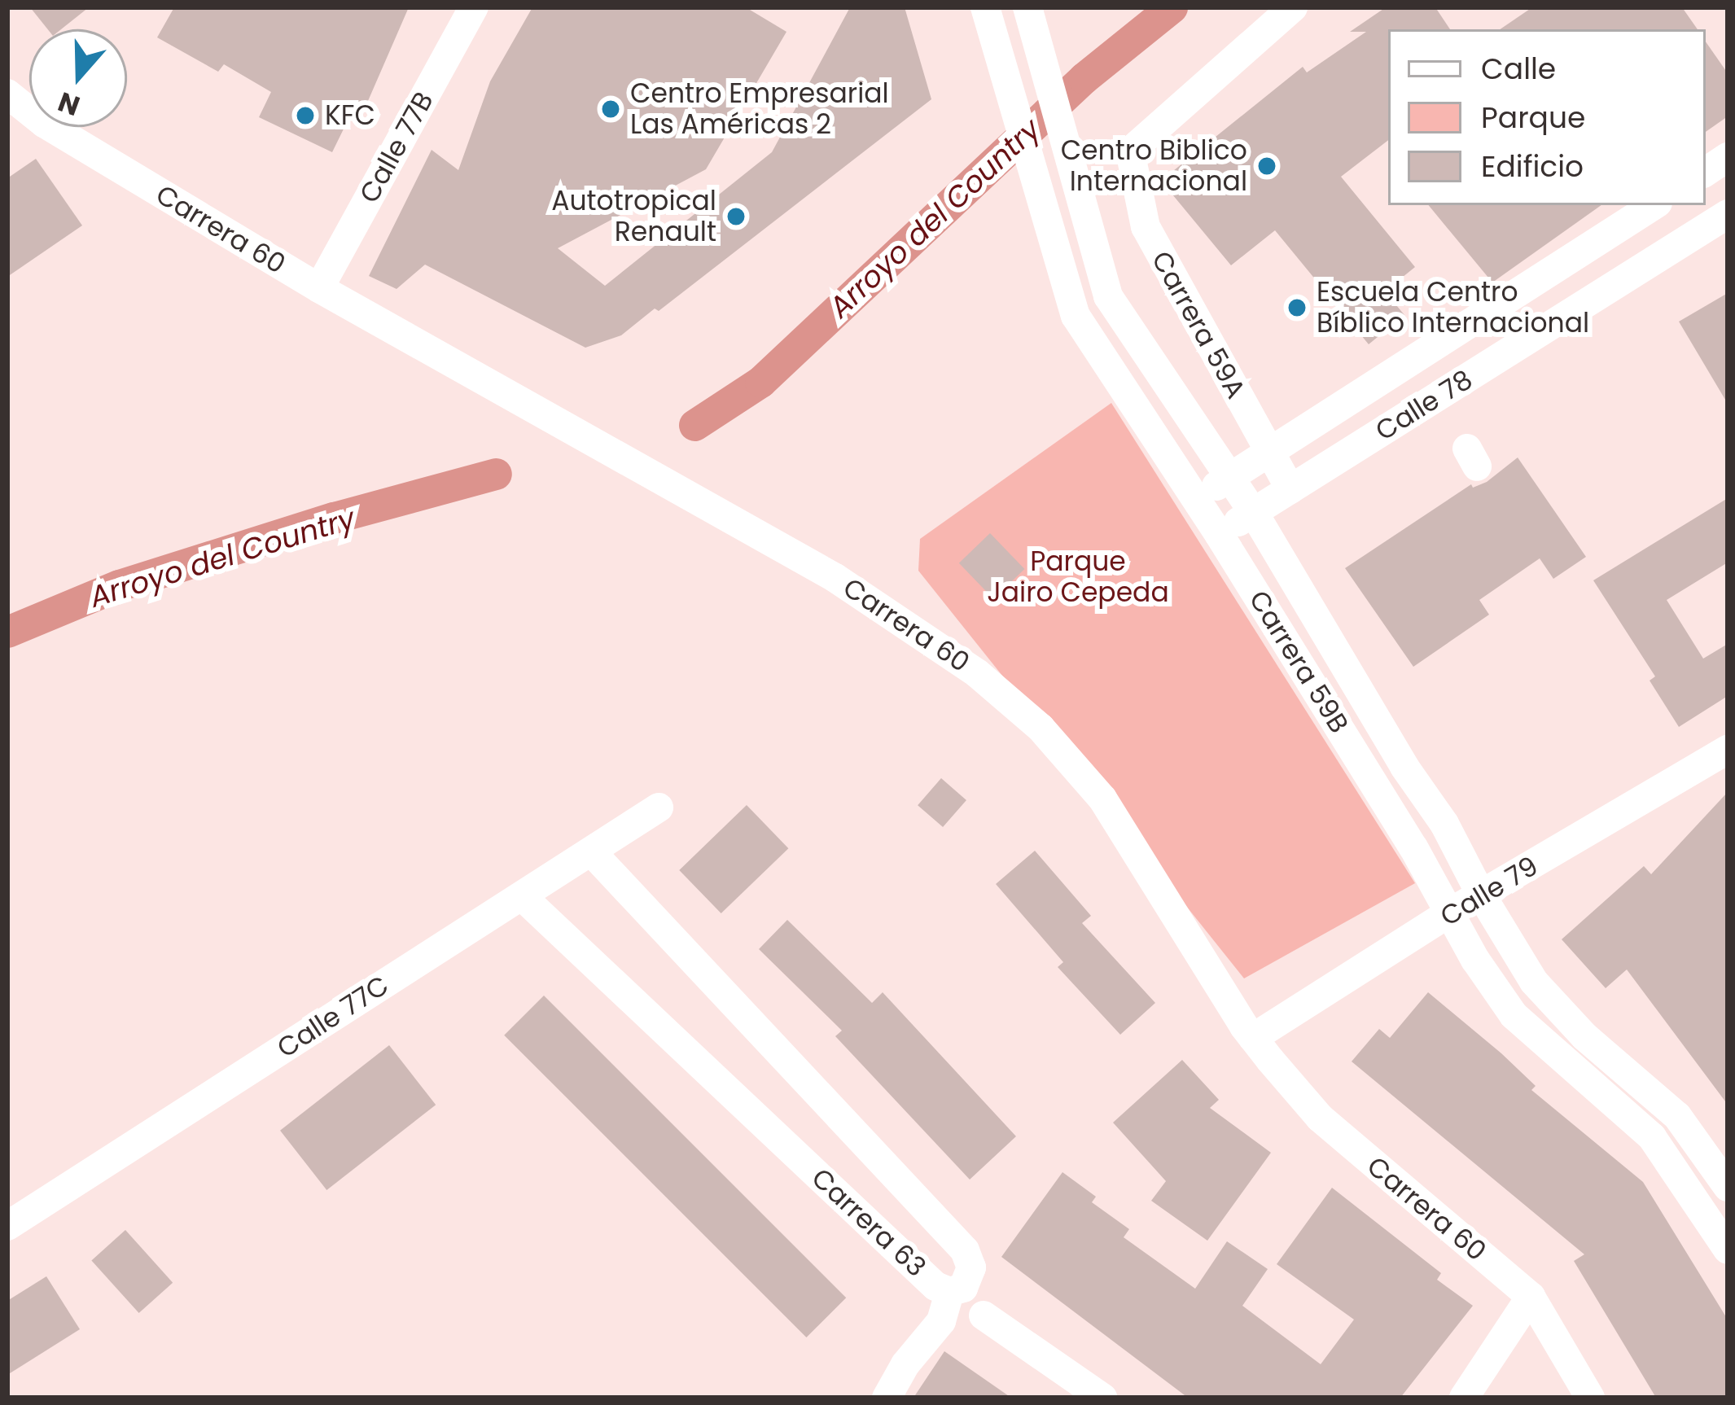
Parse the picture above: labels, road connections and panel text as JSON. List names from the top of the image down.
{
  "streets": {
    "street": [
      "Calle 77B",
      "Carrera 60",
      "Carrera 59A",
      "Calle 78",
      "Carrera 59B",
      "Calle 79",
      "Calle 77C",
      "Carrera 63"
    ]
  },
  "crossings": [
    ["Calle 77B", "Carrera 60"],
    ["Carrera 60", "Calle 79"],
    ["Carrera 59A", "Calle 78"],
    ["Calle 78", "Carrera 59B"],
    ["Carrera 59B", "Calle 79"],
    ["Calle 77C", "Carrera 63"]
  ],
  "water": ["Arroyo del Country"],
  "parks": ["Parque Jairo Cepeda"],
  "places": [
    "Centro Empresarial Las Américas 2",
    "KFC",
    "Centro Biblico Internacional",
    "Autotropical Renault",
    "Escuela Centro Bíblico Internacional"
  ],
  "legend": ["Calle", "Parque", "Edificio"],
  "north": "bottom"
}
